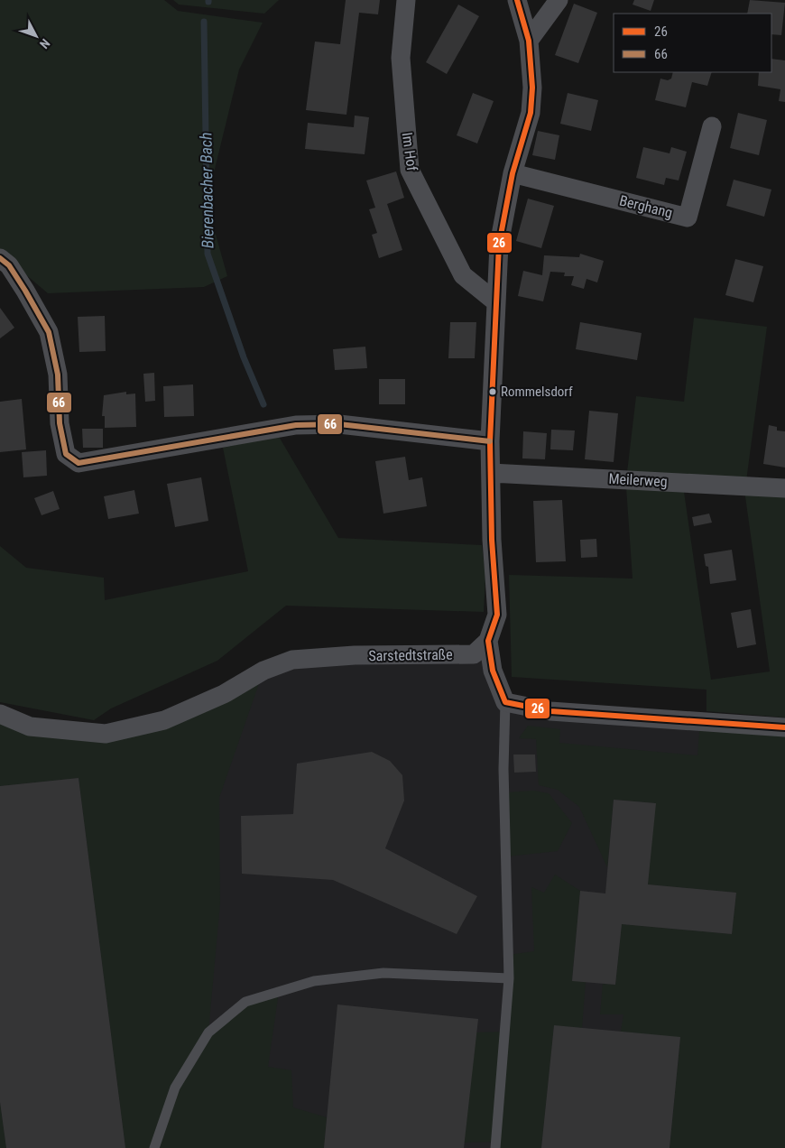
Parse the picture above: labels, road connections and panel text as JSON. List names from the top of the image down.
{
  "streets": {
    "street": [
      "Im Hof",
      "Berghang",
      "Meilerweg",
      "Sarstedtstraße"
    ]
  },
  "water": ["Bierenbacher Bach"],
  "places": ["Rommelsdorf"],
  "lines": ["transit line 26", "transit line 66"],
  "legend": ["26", "66"],
  "north": "bottom right"
}
